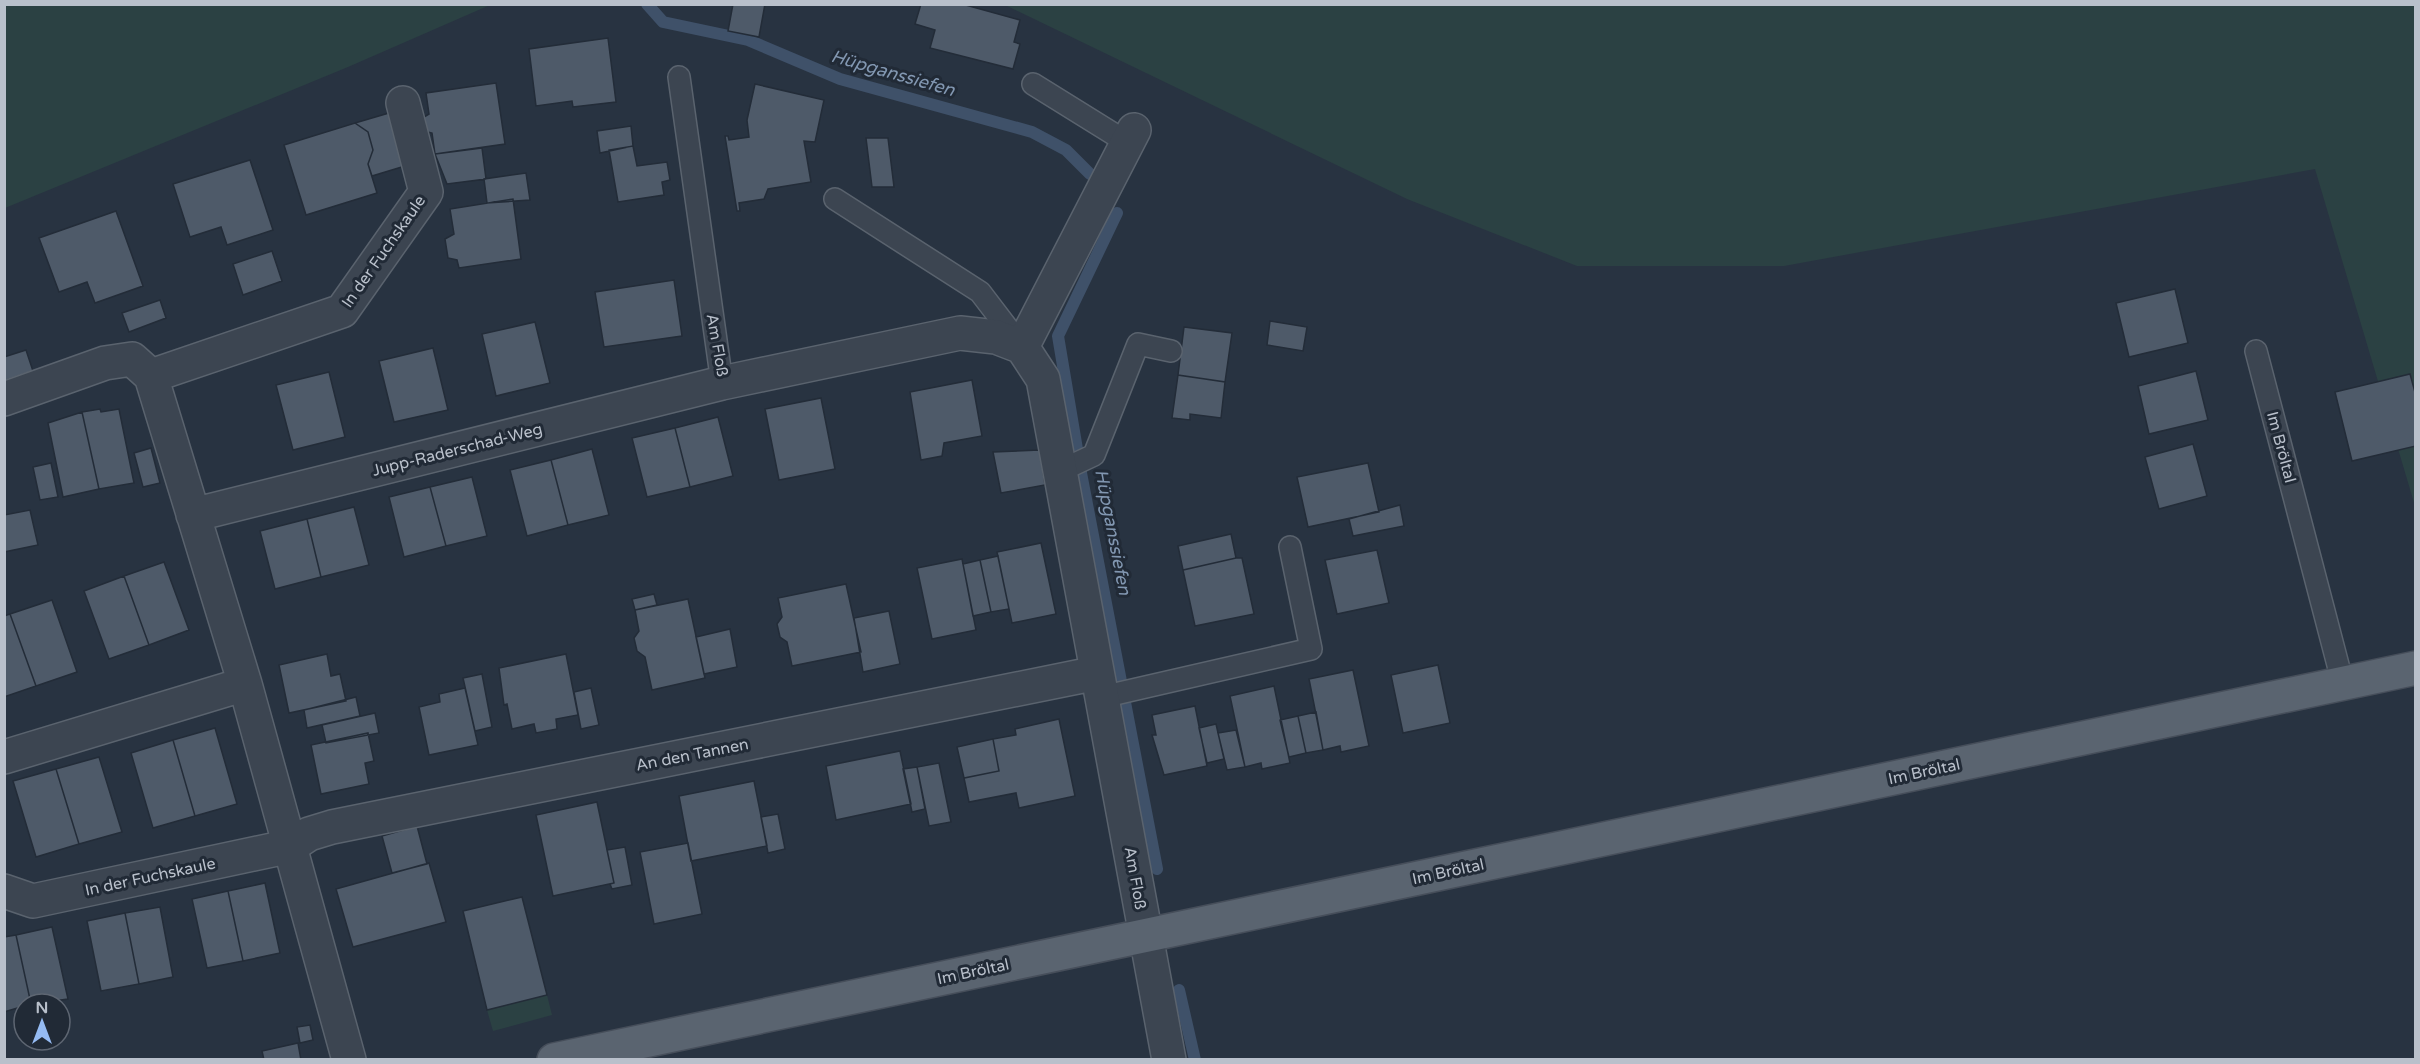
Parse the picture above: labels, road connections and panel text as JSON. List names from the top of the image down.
{
  "streets": {
    "main road": ["Im Bröltal"],
    "street": [
      "In der Fuchskaule",
      "Am Floß",
      "Jupp-Raderschad-Weg",
      "An den Tannen"
    ]
  },
  "crossings": [
    ["In der Fuchskaule", "An den Tannen"],
    ["Am Floß", "Im Bröltal"],
    ["Am Floß", "Jupp-Raderschad-Weg"],
    ["Am Floß", "An den Tannen"]
  ],
  "water": ["Hüpganssiefen"],
  "north": "top"
}
